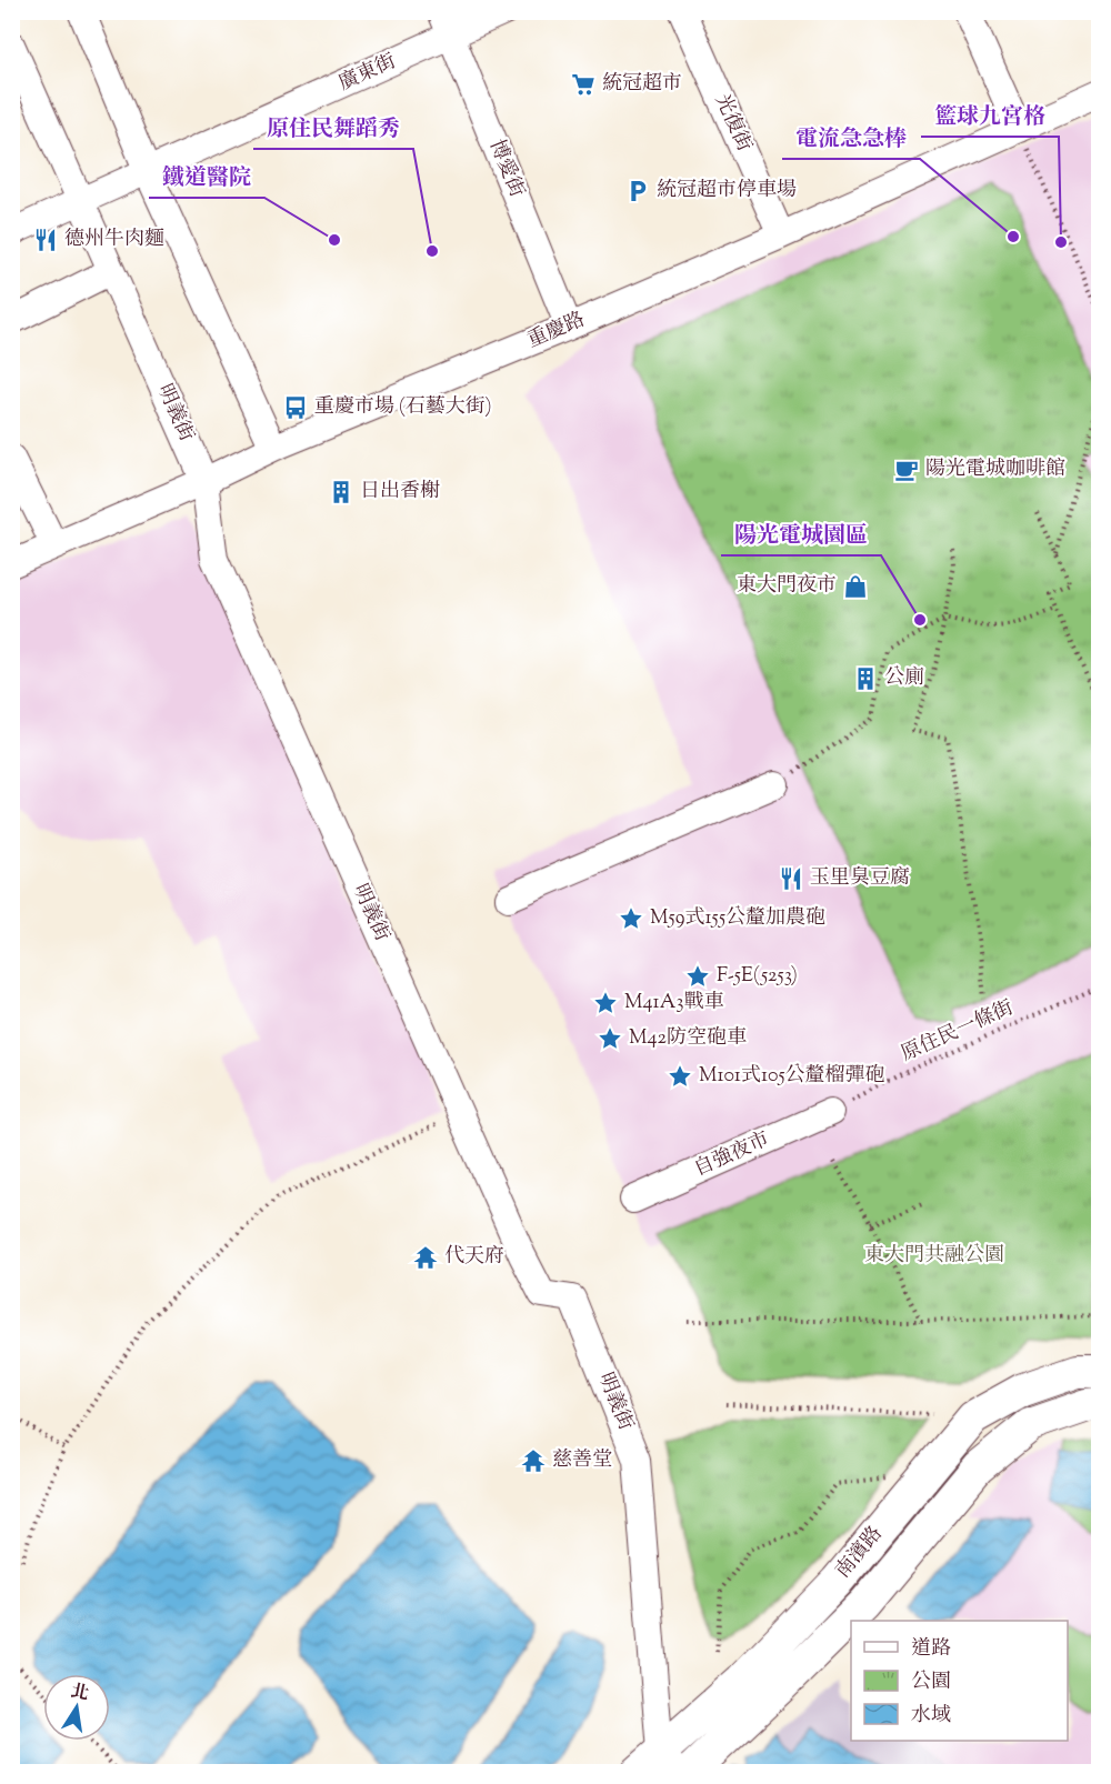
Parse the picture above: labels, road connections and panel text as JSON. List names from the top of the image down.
{
  "streets": {
    "main road": ["南濱路"],
    "street": [
      "廣東街",
      "光復街",
      "博愛街",
      "重慶路",
      "明義街",
      "自強夜市"
    ],
    "path": ["原住民一條街"]
  },
  "crossings": [
    ["廣東街", "博愛街"],
    ["廣東街", "明義街"],
    ["光復街", "重慶路"],
    ["博愛街", "重慶路"],
    ["重慶路", "明義街"],
    ["明義街", "南濱路"],
    ["原住民一條街", "自強夜市"]
  ],
  "parks": ["東大門共融公園"],
  "places": {
    "supermarket": ["統冠超市"],
    "parking": ["統冠超市停車場"],
    "other": [
      "電流急急棒",
      "鐵道醫院",
      "籃球九宮格",
      "原住民舞蹈秀",
      "陽光電城園區"
    ],
    "restaurant": ["德州牛肉麵", "玉里臭豆腐"],
    "bus stop": ["重慶市場 (石藝大街)"],
    "cafe": ["陽光電城咖啡館"],
    "building": ["日出香榭", "公廁"],
    "shop": ["東大門夜市"],
    "place": [
      "M59式155公釐加農砲",
      "F-5E(5253)",
      "M41A3戰車",
      "M42防空砲車",
      "M101式105公釐榴彈砲"
    ],
    "temple": ["代天府", "慈善堂"]
  },
  "legend": ["道路", "公園", "水域"],
  "north": "top"
}
